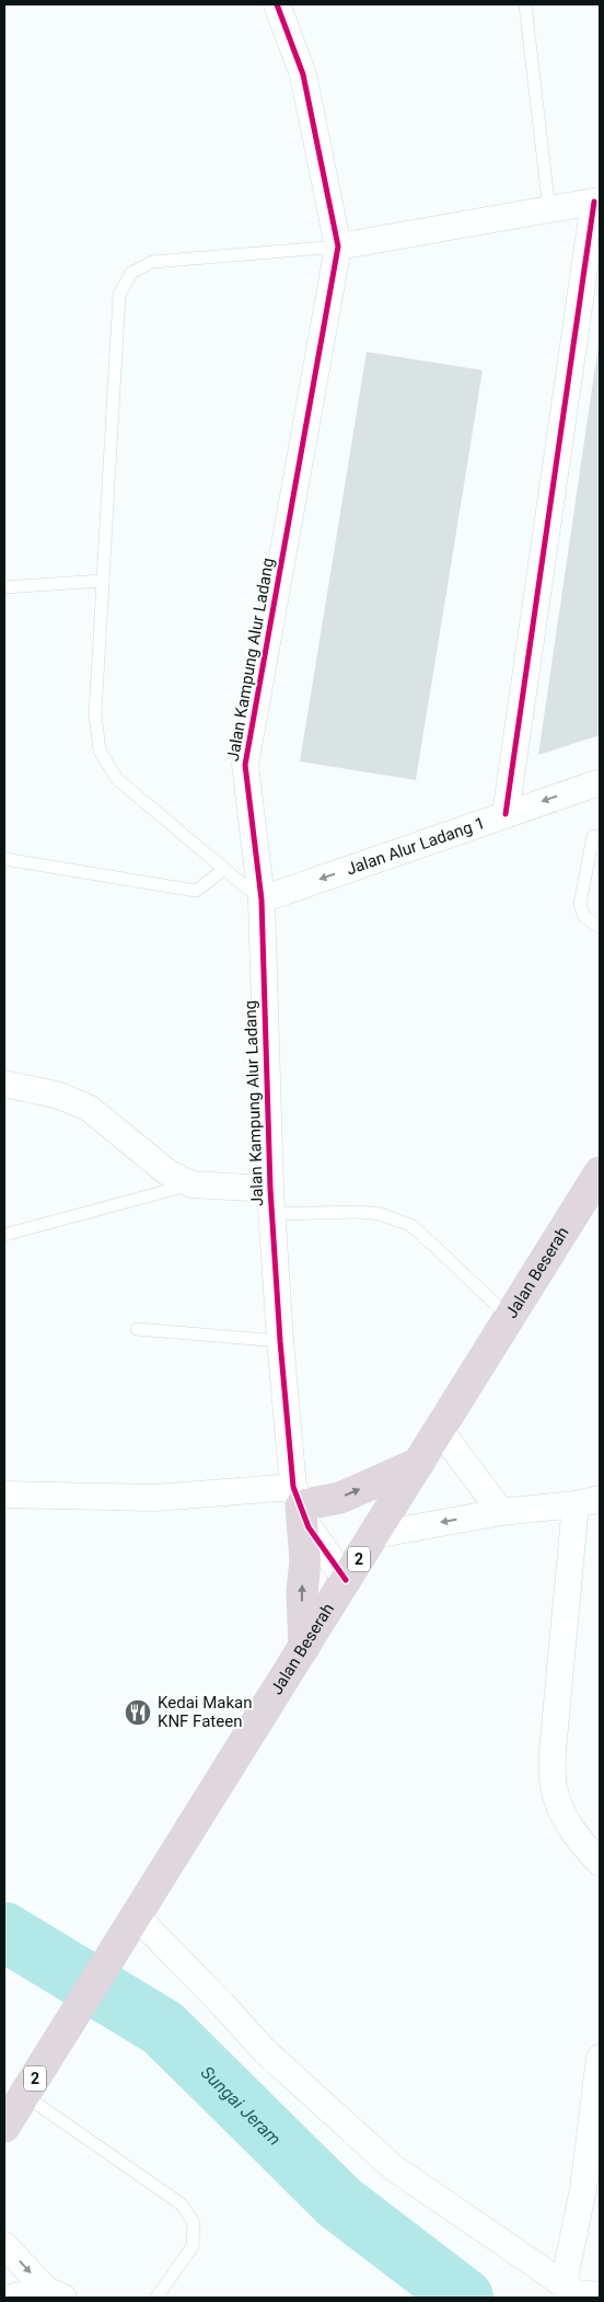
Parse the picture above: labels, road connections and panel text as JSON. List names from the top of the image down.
{
  "streets": {
    "highway": ["Jalan Beserah", "2"],
    "street": ["Jalan Kampung Alur Ladang", "Jalan Alur Ladang 1"]
  },
  "crossings": [
    ["Jalan Kampung Alur Ladang", "Jalan Alur Ladang 1"],
    ["Jalan Kampung Alur Ladang", "Jalan Beserah"]
  ],
  "one_way": ["Jalan Alur Ladang 1"],
  "water": ["Sungai Jeram"],
  "places": {
    "restaurant": ["Kedai Makan KNF Fateen"]
  }
}
